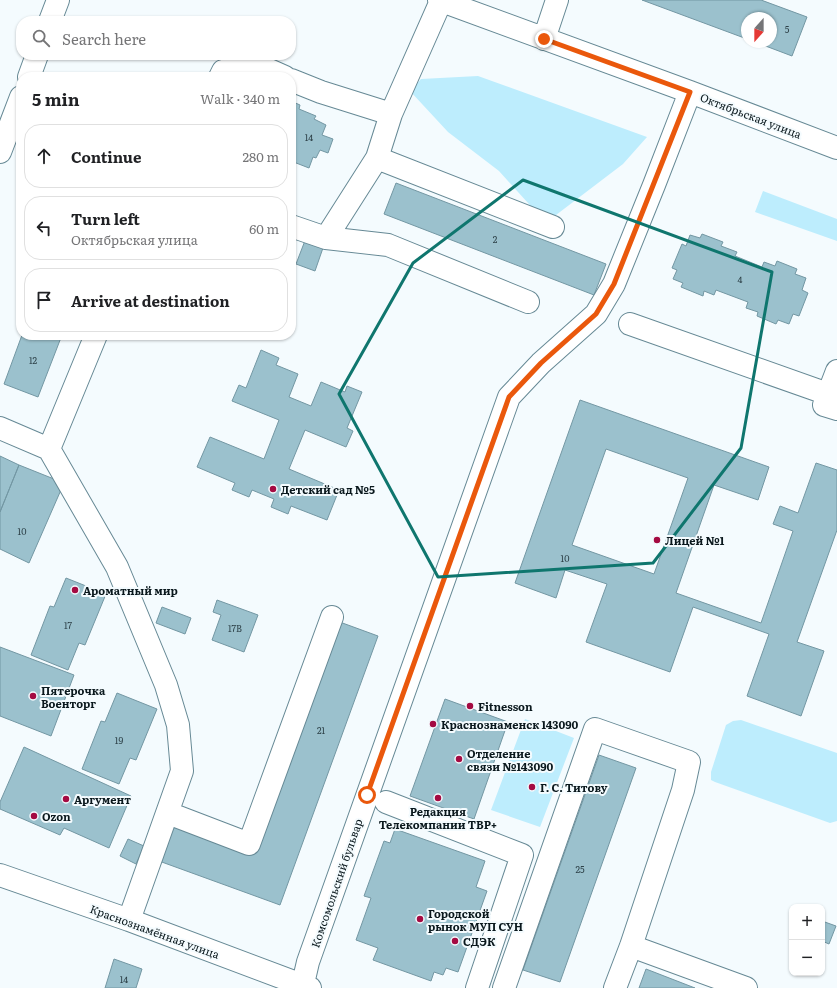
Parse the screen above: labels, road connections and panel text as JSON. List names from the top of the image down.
{
  "streets": {
    "street": ["Октябрьская улица", "Комсомольский бульвар", "Краснознамённая улица"]
  },
  "crossings": [
    ["Октябрьская улица", "Комсомольский бульвар"],
    ["Комсомольский бульвар", "Краснознамённая улица"]
  ],
  "places": [
    "Детский сад №5",
    "Лицей №1",
    "Ароматный мир",
    "Пятерочка Военторг",
    "Fitnesson",
    "Краснознаменск 143090",
    "Отделение связи №143090",
    "Г. С. Титову",
    "Редакция Телекомпании ТВР+",
    "Аргумент",
    "Ozon",
    "Городской рынок МУП СУН",
    "СДЭК"
  ],
  "house_numbers": [
    "5",
    "14",
    "2",
    "4",
    "12",
    "10",
    "10",
    "17",
    "17В",
    "21",
    "19",
    "25",
    "14"
  ],
  "north": "bottom",
  "page": {
    "search": "Search here",
    "heading": ["5 min", "Walk · 340 m"],
    "list": [
      ["Continue", "280 m"],
      ["Turn left", "Октябрьская улица", "60 m"],
      "Arrive at destination"
    ],
    "map_buttons": ["+", "−"]
  }
}
